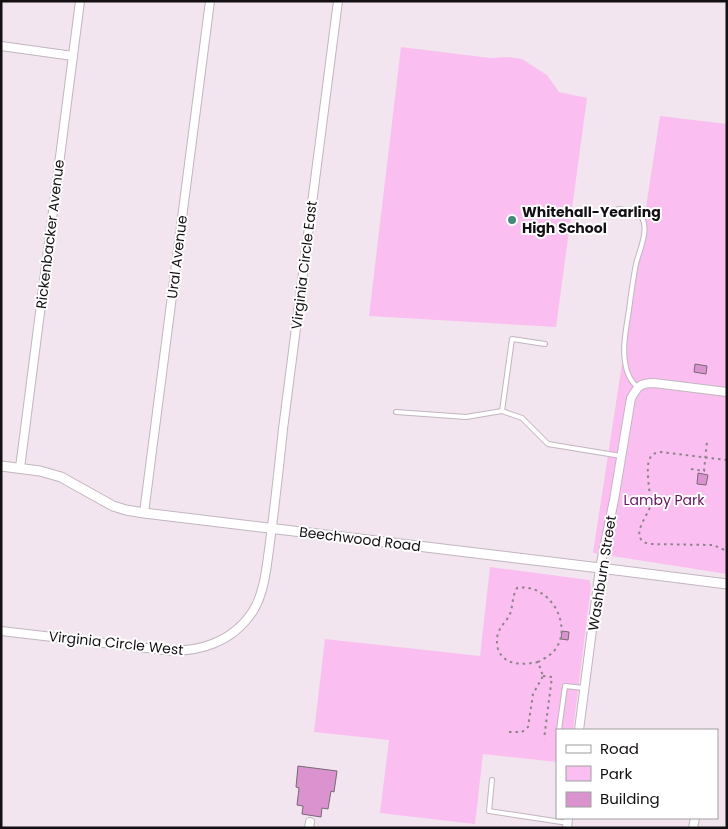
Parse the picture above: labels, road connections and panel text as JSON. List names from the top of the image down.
{
  "streets": {
    "street": [
      "Rickenbacker Avenue",
      "Ural Avenue",
      "Virginia Circle East",
      "Beechwood Road",
      "Washburn Street",
      "Virginia Circle West"
    ]
  },
  "crossings": [
    ["Rickenbacker Avenue", "Beechwood Road"],
    ["Ural Avenue", "Beechwood Road"],
    ["Virginia Circle East", "Beechwood Road"],
    ["Virginia Circle East", "Virginia Circle West"],
    ["Beechwood Road", "Washburn Street"],
    ["Beechwood Road", "Virginia Circle West"]
  ],
  "parks": ["Lamby Park"],
  "places": ["Whitehall-Yearling High School"],
  "legend": ["Road", "Park", "Building"]
}
